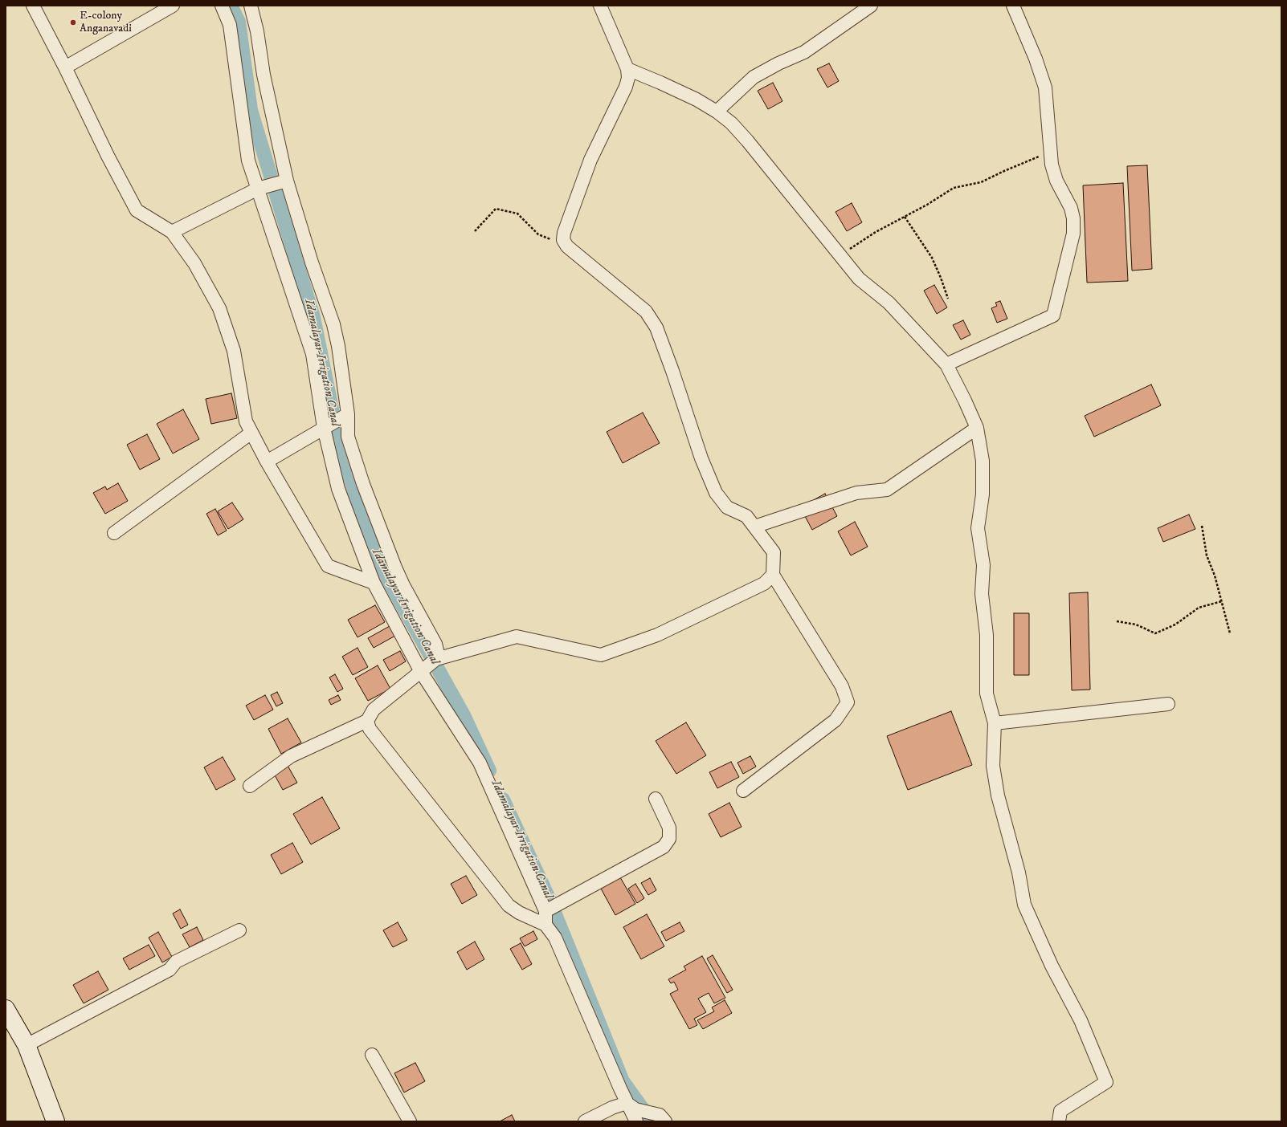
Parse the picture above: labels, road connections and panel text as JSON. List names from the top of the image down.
{
  "water": ["Idamalayar Irrigation Canal"],
  "places": ["E-colony Anganavadi"]
}
